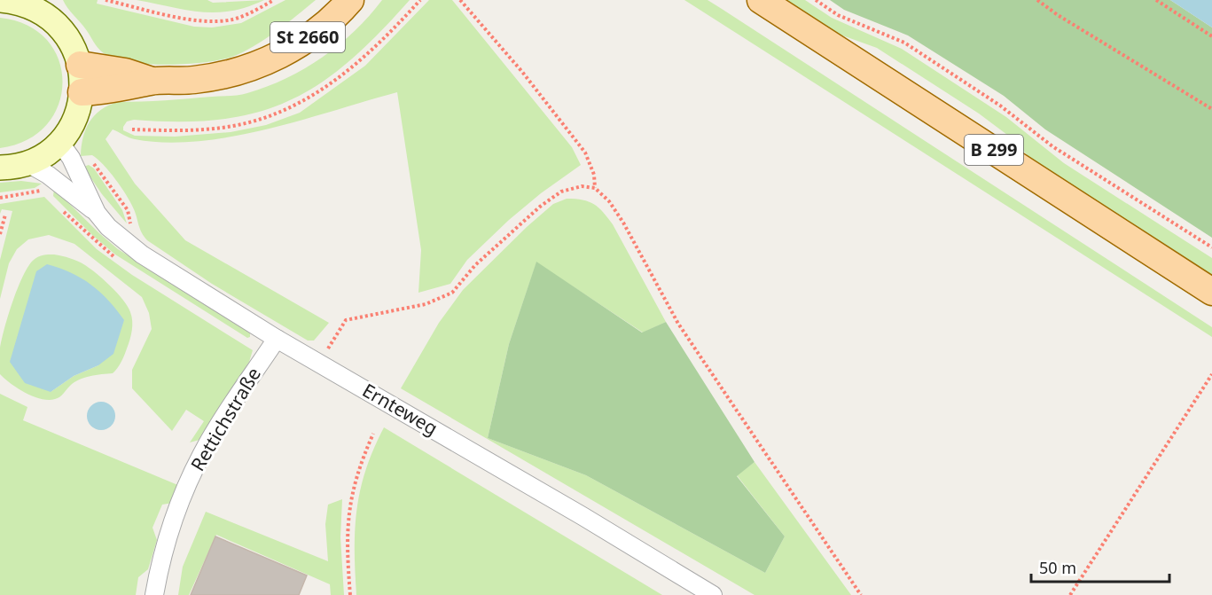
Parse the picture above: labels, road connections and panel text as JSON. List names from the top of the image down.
{
  "streets": {
    "main road": ["St 2660", "B 299"],
    "street": ["Ernteweg", "Rettichstraße"]
  },
  "crossings": [
    ["Ernteweg", "Rettichstraße"]
  ],
  "scale_bar": "50 m"
}
